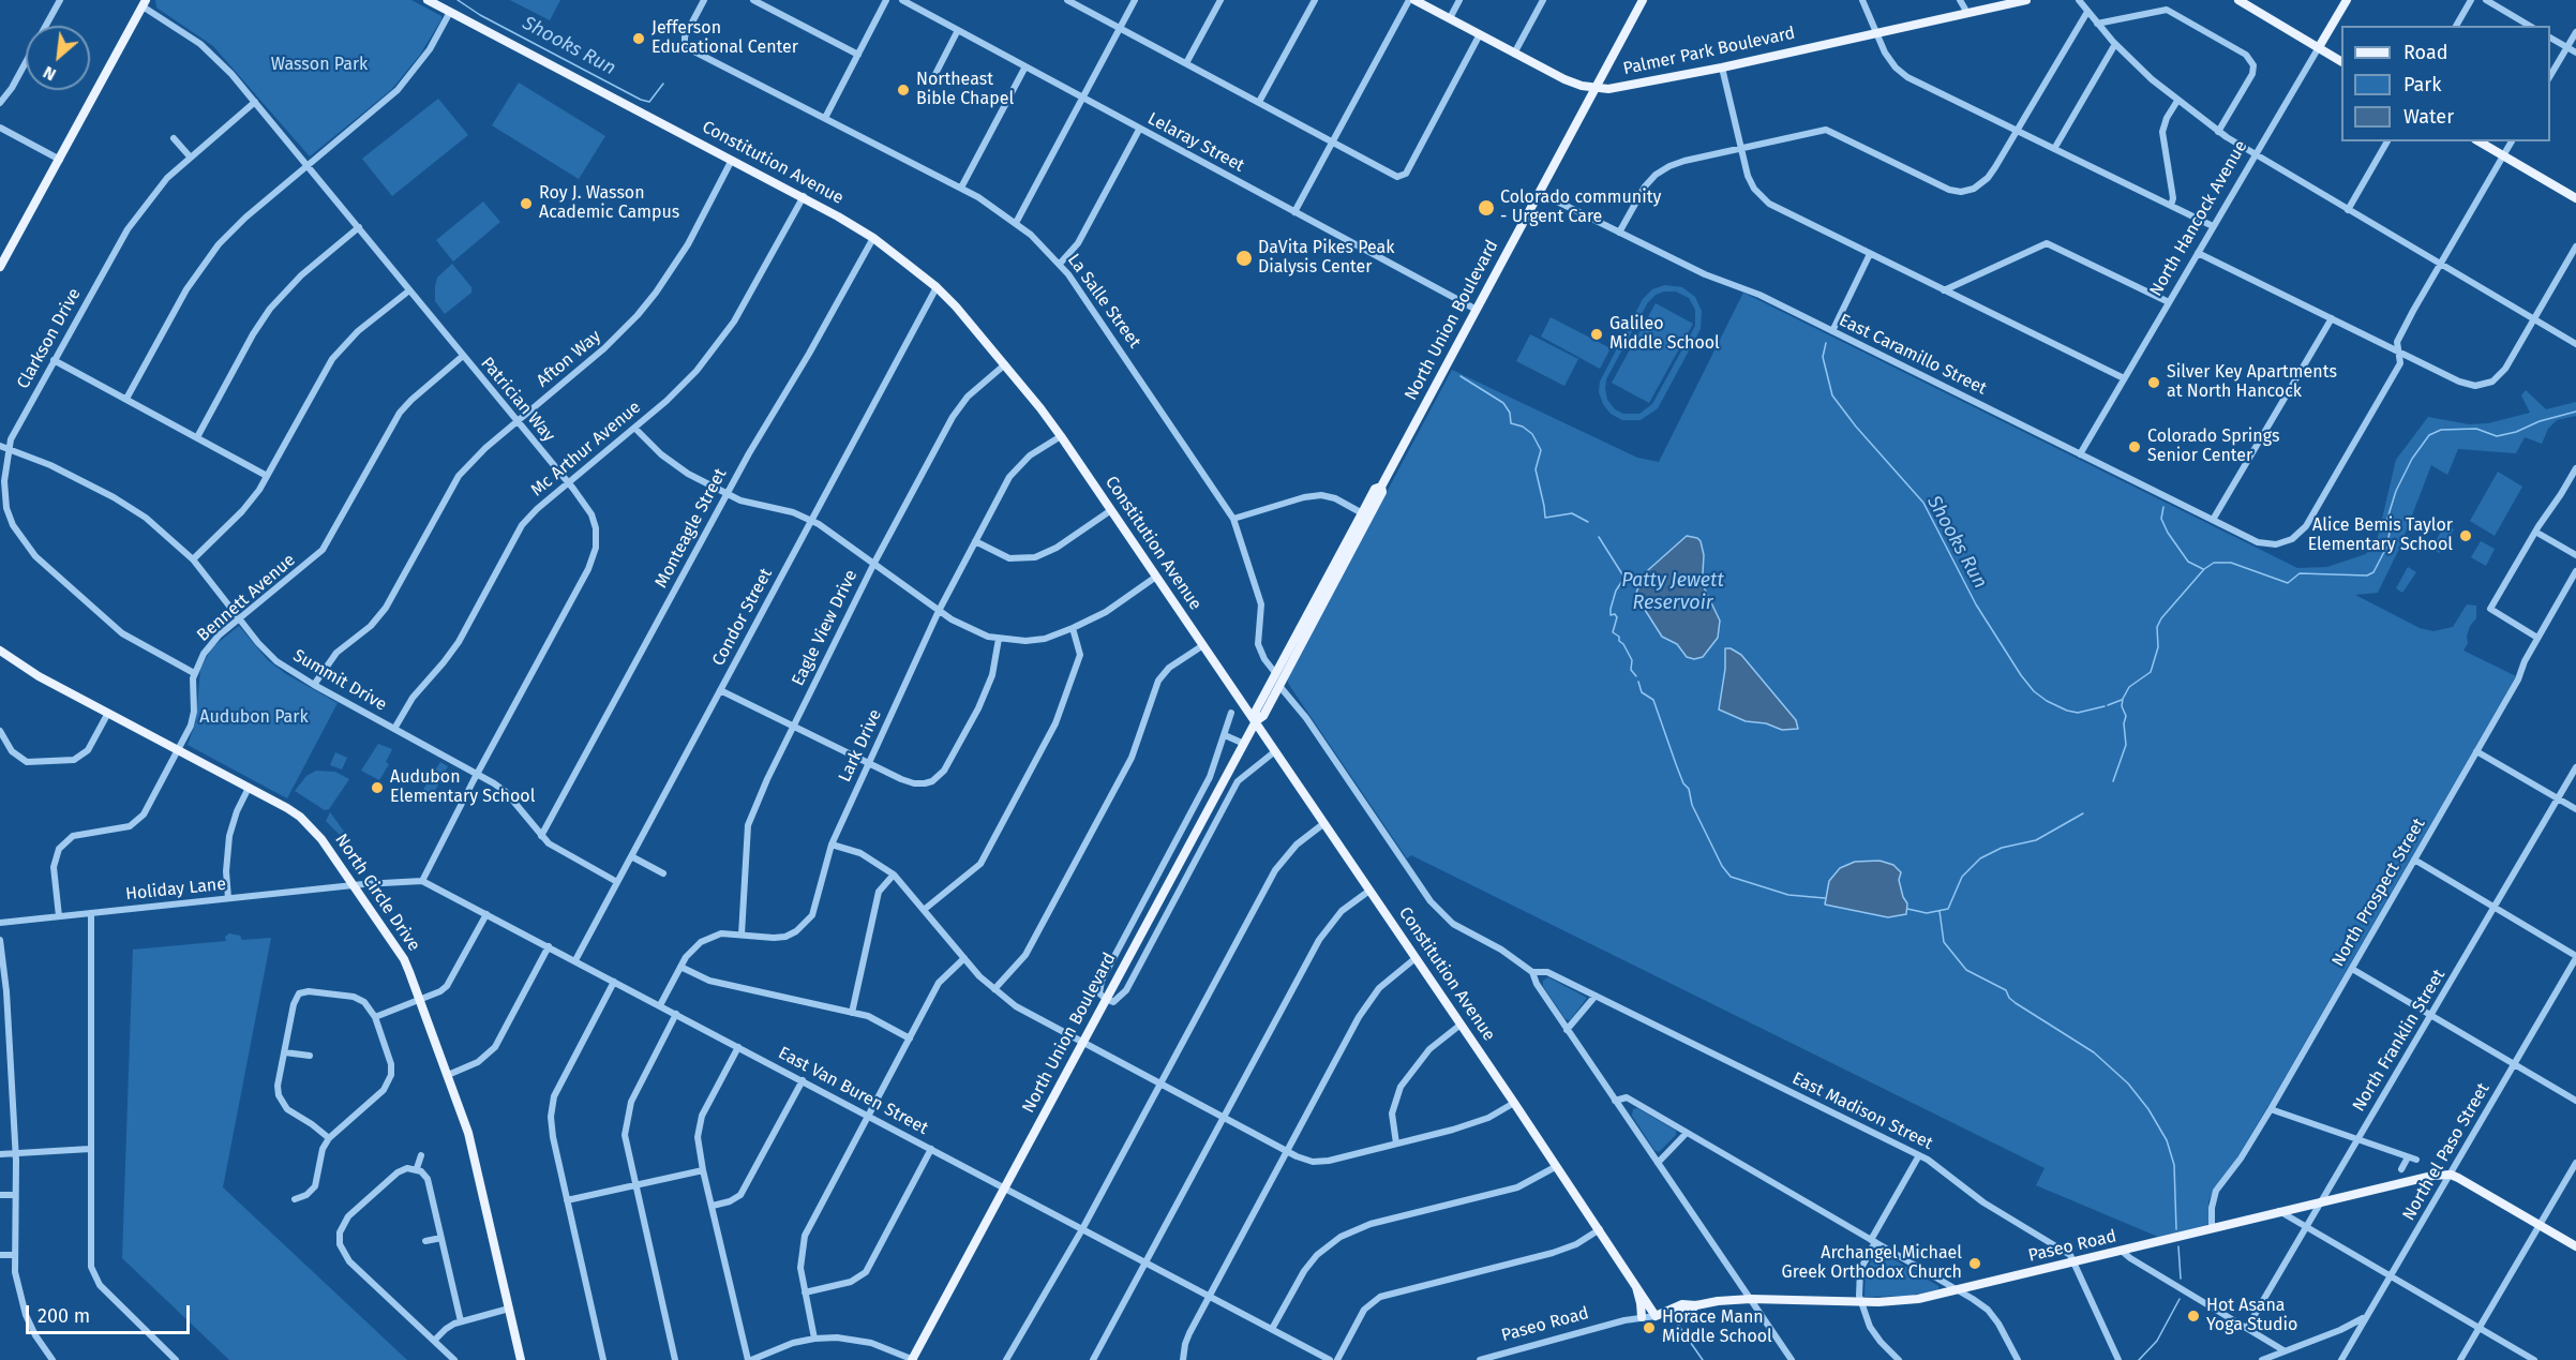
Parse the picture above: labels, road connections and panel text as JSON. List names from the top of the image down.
{
  "streets": {
    "main road": [
      "Palmer Park Boulevard",
      "Constitution Avenue",
      "North Hancock Avenue",
      "North Union Boulevard",
      "North Circle Drive",
      "Paseo Road"
    ],
    "street": [
      "Lelaray Street",
      "La Salle Street",
      "Clarkson Drive",
      "East Caramillo Street",
      "Afton Way",
      "Patrician Way",
      "Mc Arthur Avenue",
      "Monteagle Street",
      "Bennett Avenue",
      "Condor Street",
      "Eagle View Drive",
      "Summit Drive",
      "Lark Drive",
      "Holiday Lane",
      "North Prospect Street",
      "North Franklin Street",
      "East Van Buren Street",
      "East Madison Street",
      "North el Paso Street"
    ]
  },
  "crossings": [
    ["Palmer Park Boulevard", "North Union Boulevard"],
    ["Lelaray Street", "North Union Boulevard"],
    ["Constitution Avenue", "North Union Boulevard"],
    ["Constitution Avenue", "Afton Way"],
    ["Constitution Avenue", "Mc Arthur Avenue"],
    ["Constitution Avenue", "Monteagle Street"],
    ["Constitution Avenue", "Condor Street"],
    ["Constitution Avenue", "Eagle View Drive"],
    ["Constitution Avenue", "Lark Drive"],
    ["Constitution Avenue", "Paseo Road"],
    ["North Hancock Avenue", "East Caramillo Street"],
    ["La Salle Street", "North Union Boulevard"],
    ["North Union Boulevard", "East Caramillo Street"],
    ["North Union Boulevard", "East Van Buren Street"],
    ["North Union Boulevard", "East Madison Street"],
    ["Clarkson Drive", "Patrician Way"],
    ["Clarkson Drive", "Bennett Avenue"],
    ["Clarkson Drive", "Summit Drive"],
    ["Afton Way", "Patrician Way"],
    ["Afton Way", "Summit Drive"],
    ["Patrician Way", "Mc Arthur Avenue"],
    ["Patrician Way", "Bennett Avenue"],
    ["Patrician Way", "Summit Drive"],
    ["Patrician Way", "East Van Buren Street"],
    ["Mc Arthur Avenue", "Summit Drive"],
    ["Monteagle Street", "Summit Drive"],
    ["Bennett Avenue", "Summit Drive"],
    ["Bennett Avenue", "Holiday Lane"],
    ["Bennett Avenue", "North Circle Drive"],
    ["Condor Street", "Summit Drive"],
    ["Condor Street", "East Van Buren Street"],
    ["Eagle View Drive", "Lark Drive"],
    ["Lark Drive", "East Van Buren Street"],
    ["Holiday Lane", "North Circle Drive"],
    ["North Prospect Street", "Paseo Road"],
    ["North Franklin Street", "Paseo Road"],
    ["East Madison Street", "Paseo Road"],
    ["North el Paso Street", "Paseo Road"]
  ],
  "water": ["Shooks Run", "Patty Jewett Reservoir"],
  "parks": ["Wasson Park", "Audubon Park"],
  "places": [
    "Jefferson Educational Center",
    "Northeast Bible Chapel",
    "Roy J. Wasson Academic Campus",
    "Colorado community - Urgent Care",
    "DaVita Pikes Peak Dialysis Center",
    "Galileo Middle School",
    "Silver Key Apartments at North Hancock",
    "Colorado Springs Senior Center",
    "Alice Bemis Taylor Elementary School",
    "Audubon Elementary School",
    "Archangel Michael Greek Orthodox Church",
    "Hot Asana Yoga Studio",
    "Horace Mann Middle School"
  ],
  "legend": ["Road", "Park", "Water"],
  "scale_bar": "200 m",
  "north": "bottom left"
}
